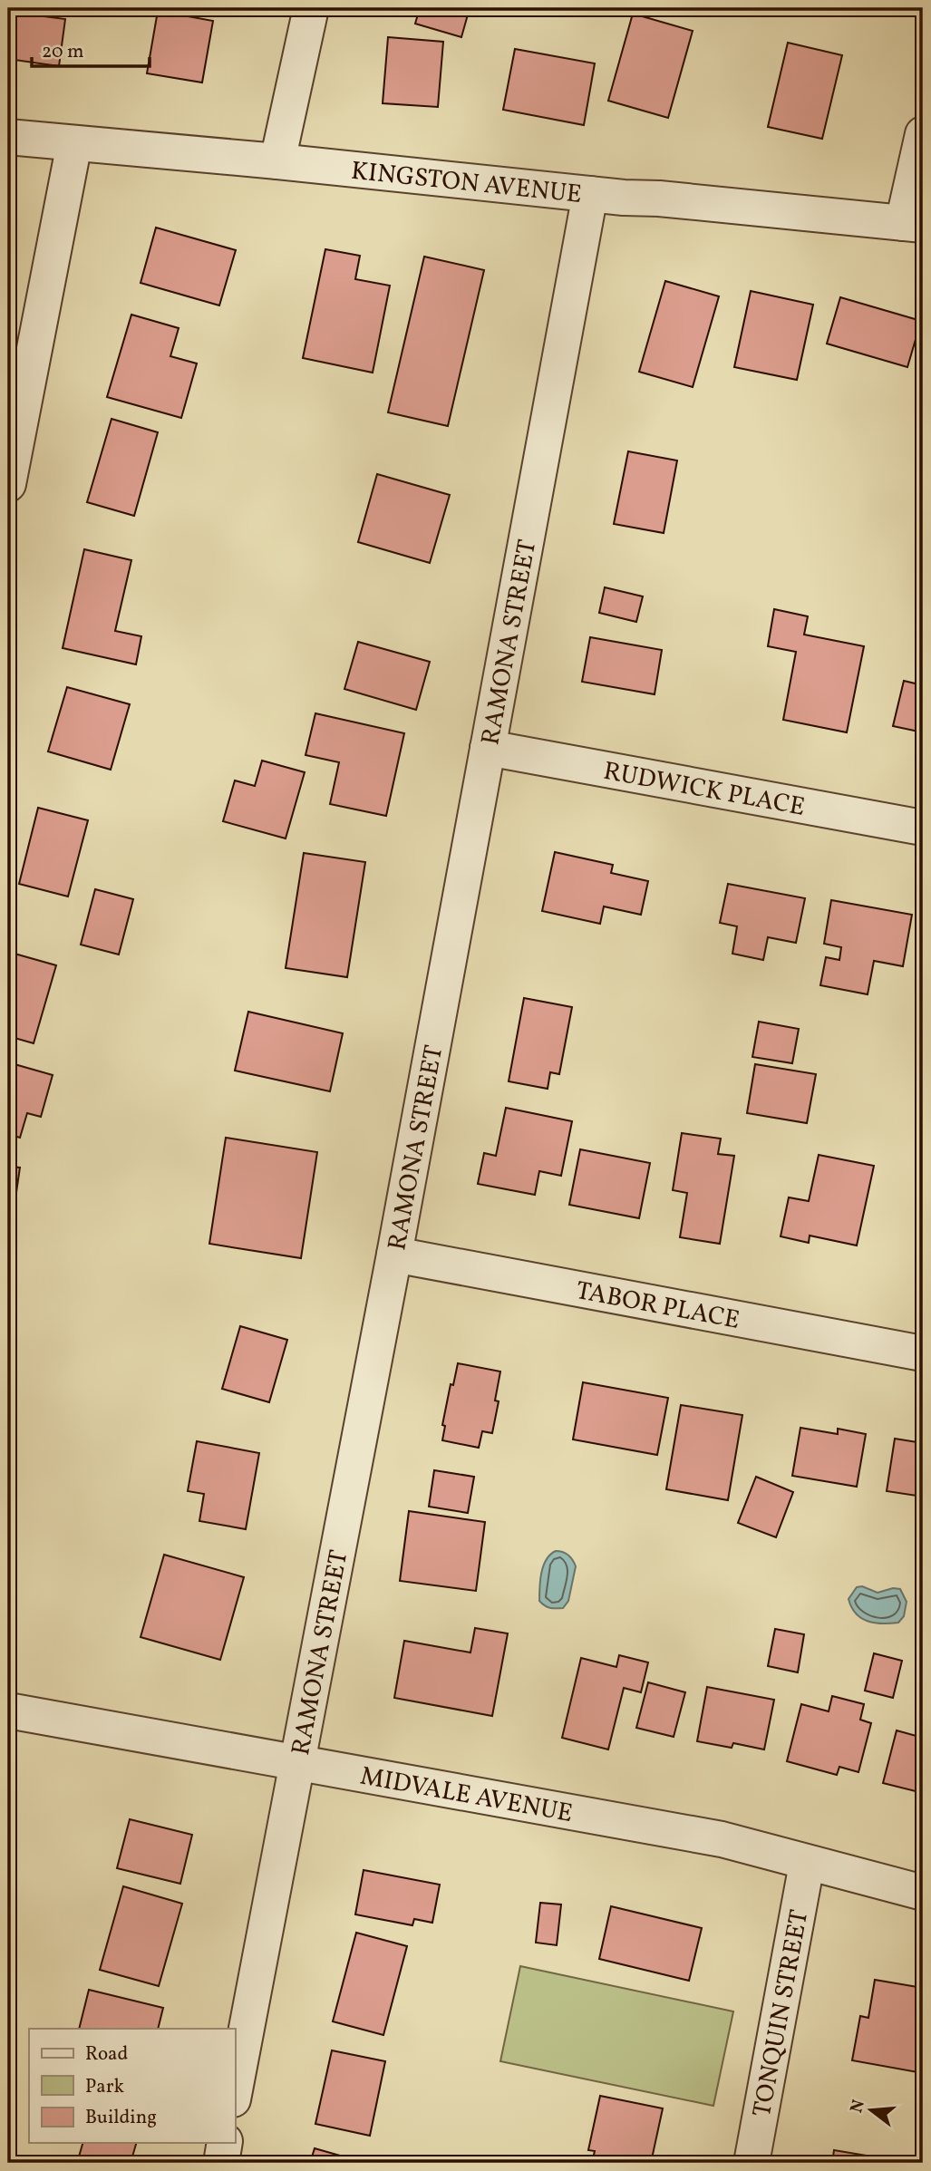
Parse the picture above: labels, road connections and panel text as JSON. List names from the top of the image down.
{
  "streets": {
    "street": [
      "KINGSTON AVENUE",
      "RAMONA STREET",
      "RUDWICK PLACE",
      "TABOR PLACE",
      "MIDVALE AVENUE",
      "TONQUIN STREET"
    ]
  },
  "crossings": [
    ["KINGSTON AVENUE", "RAMONA STREET"],
    ["RAMONA STREET", "RUDWICK PLACE"],
    ["RAMONA STREET", "TABOR PLACE"],
    ["RAMONA STREET", "MIDVALE AVENUE"],
    ["MIDVALE AVENUE", "TONQUIN STREET"]
  ],
  "legend": ["Road", "Park", "Building"],
  "scale_bar": "20 m",
  "north": "left"
}
